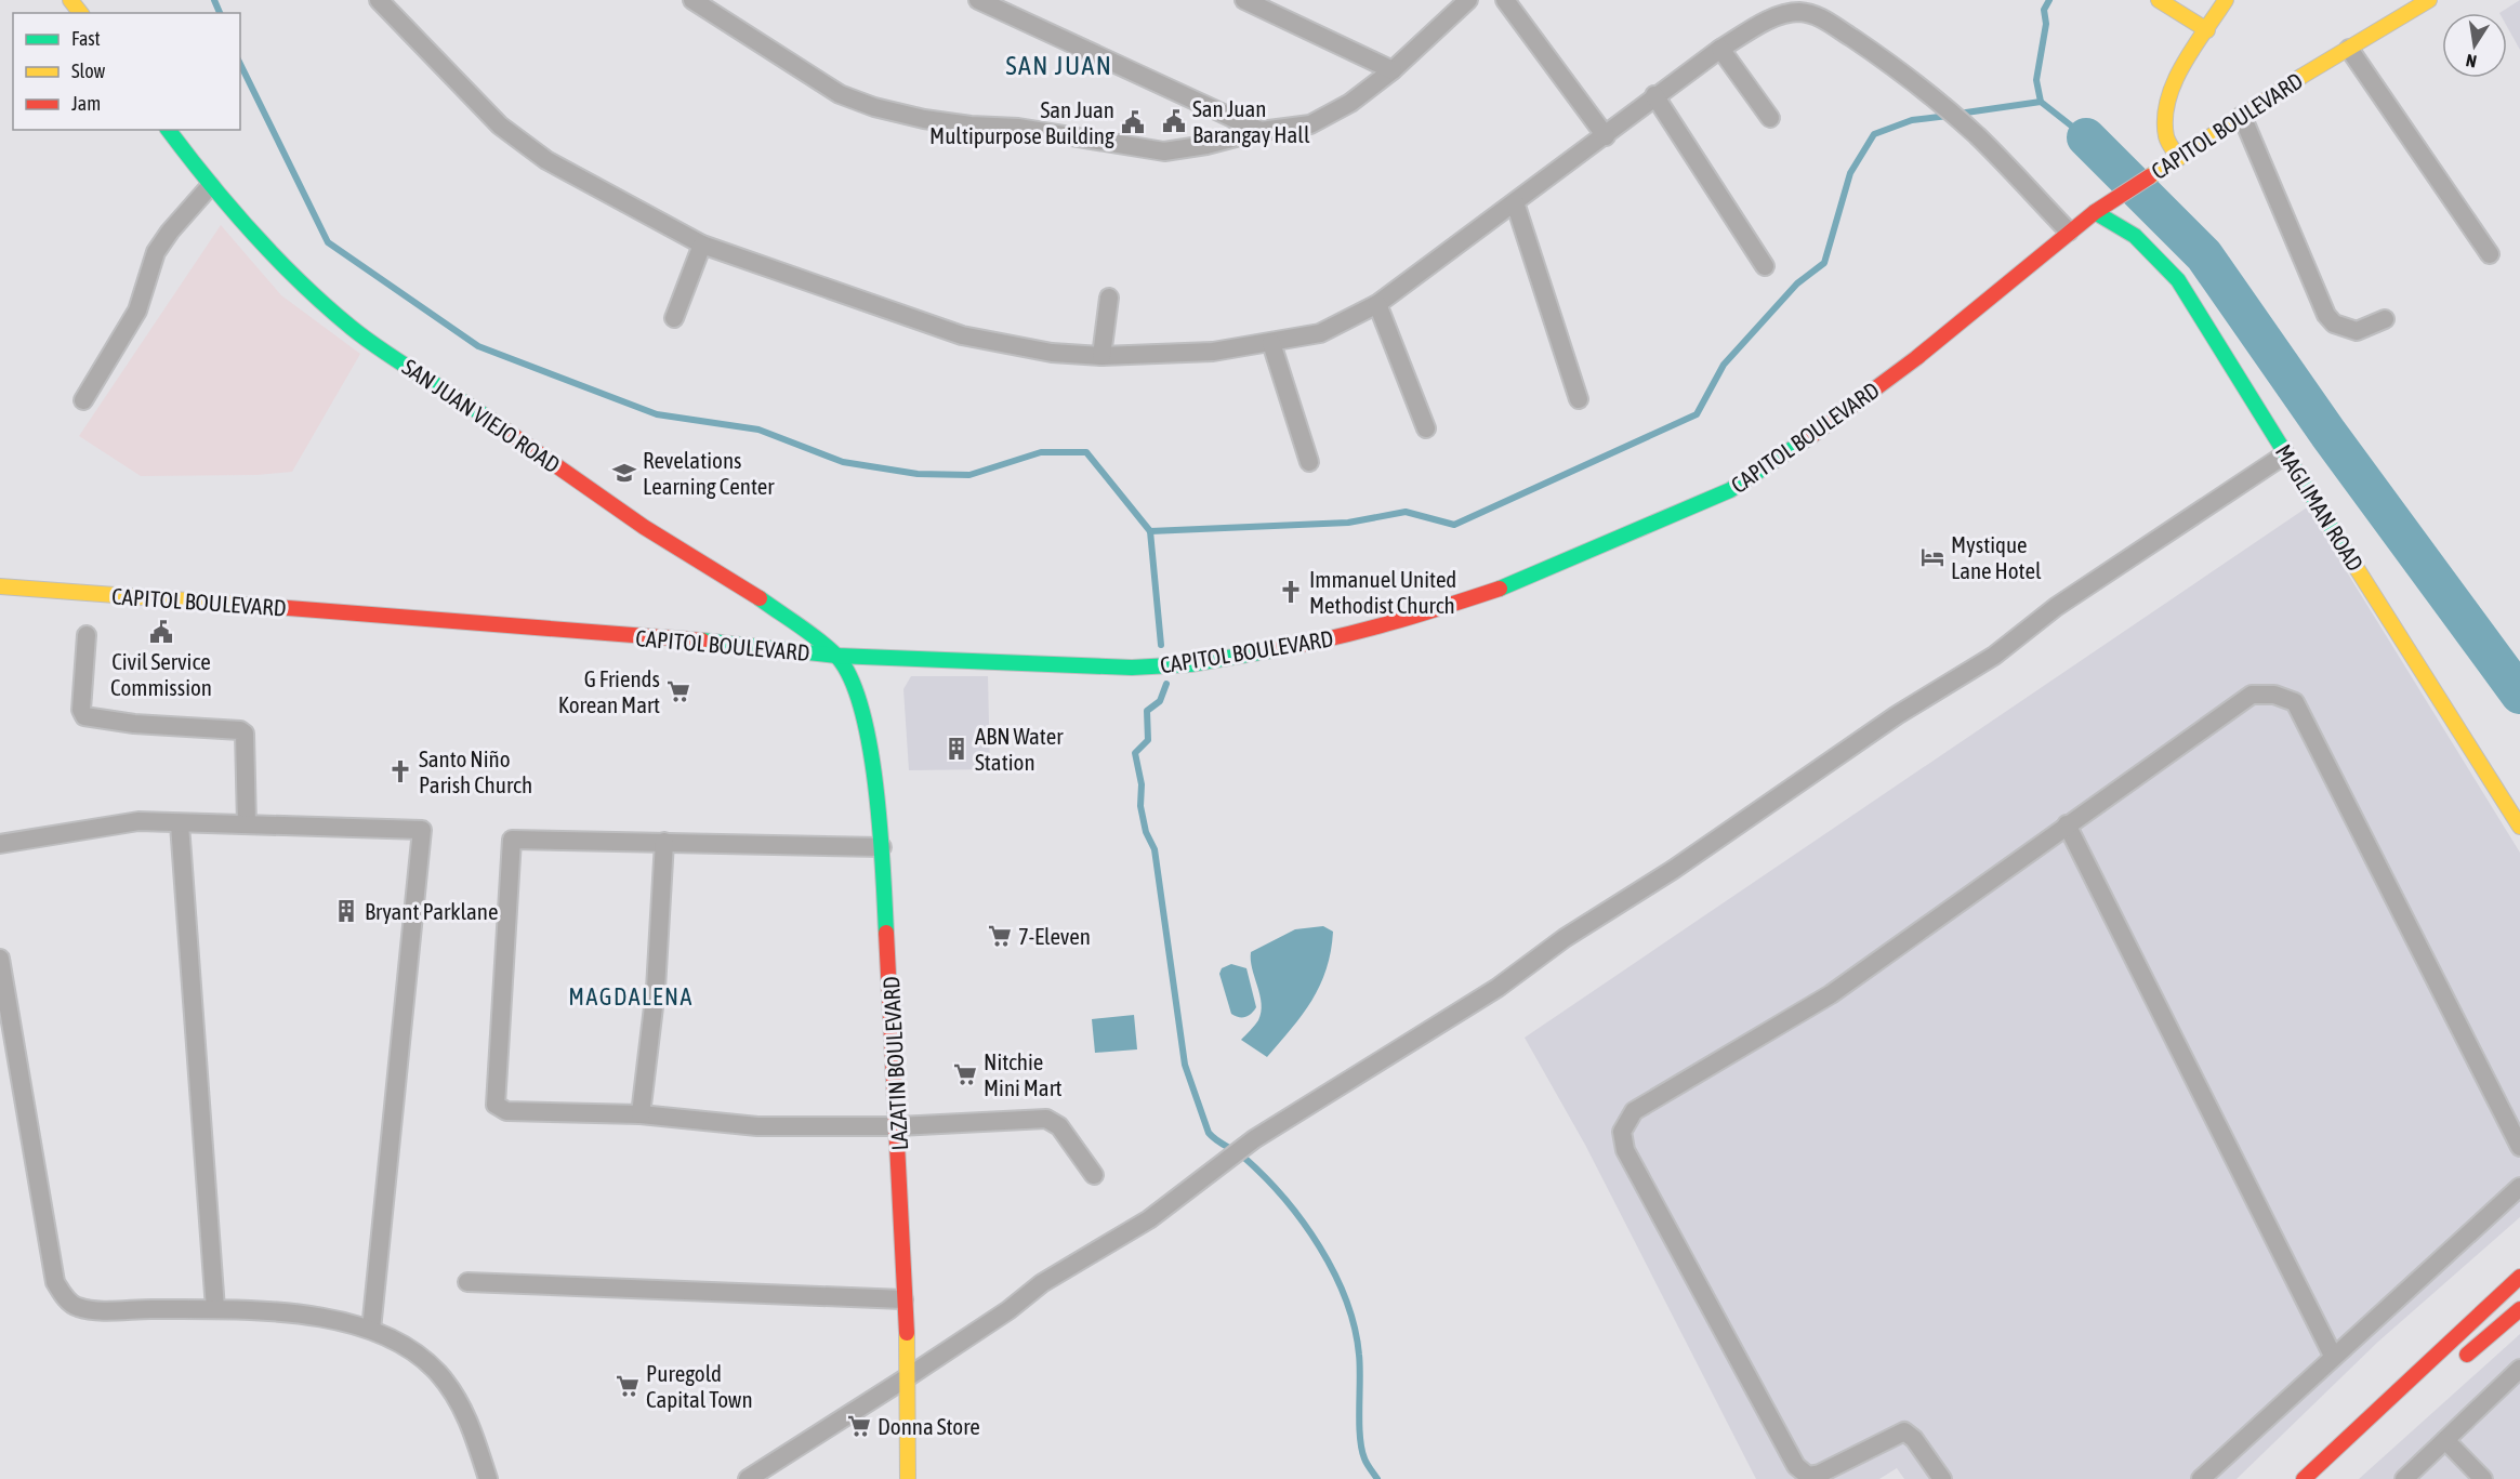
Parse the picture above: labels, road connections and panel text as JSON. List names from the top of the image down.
{
  "streets": {
    "main road": [
      "CAPITOL BOULEVARD",
      "SAN JUAN VIEJO ROAD",
      "MAGLIMAN ROAD",
      "LAZATIN BOULEVARD"
    ]
  },
  "crossings": [
    ["CAPITOL BOULEVARD", "SAN JUAN VIEJO ROAD"],
    ["CAPITOL BOULEVARD", "MAGLIMAN ROAD"],
    ["CAPITOL BOULEVARD", "LAZATIN BOULEVARD"],
    ["SAN JUAN VIEJO ROAD", "LAZATIN BOULEVARD"]
  ],
  "districts": ["SAN JUAN", "MAGDALENA"],
  "places": {
    "public building": ["San Juan Barangay Hall", "San Juan Multipurpose Building", "Civil Service Commission"],
    "school or university": ["Revelations Learning Center"],
    "hotel": ["Mystique Lane Hotel"],
    "church": ["Immanuel United Methodist Church", "Santo Niño Parish Church"],
    "supermarket": [
      "G Friends Korean Mart",
      "7-Eleven",
      "Nitchie Mini Mart",
      "Puregold Capital Town",
      "Donna Store"
    ],
    "building": ["ABN Water Station", "Bryant Parklane"]
  },
  "legend": ["Fast", "Slow", "Jam"],
  "north": "bottom"
}
